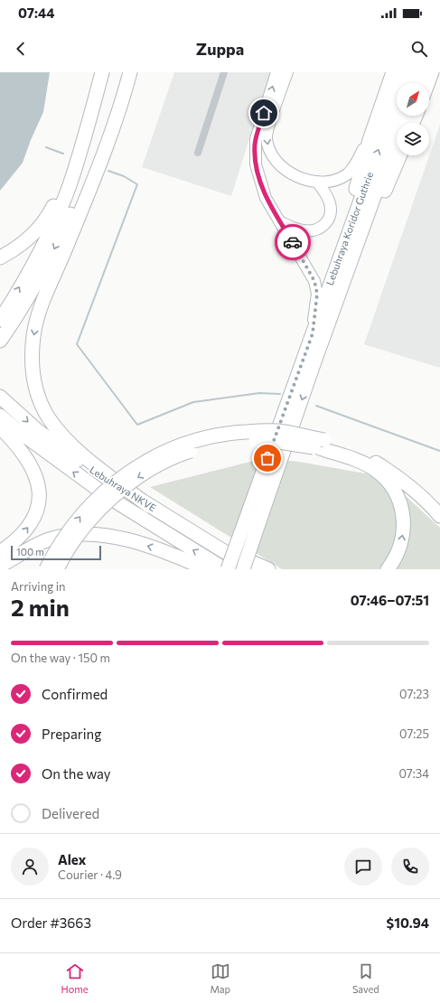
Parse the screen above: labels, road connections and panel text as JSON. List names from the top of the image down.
{
  "streets": {
    "highway": ["Lebuhraya Koridor Guthrie", "Lebuhraya NKVE"]
  },
  "scale_bar": "100 m",
  "north": "top right",
  "page": {
    "status": "07:44",
    "header": "Zuppa",
    "scale": "100 m",
    "heading": ["2 min", "Arriving in", "07:46–07:51"],
    "panel": [
      "Alex",
      "Courier · 4.9",
      "Order #3663",
      "$10.94"
    ],
    "bar": "On the way · 150 m",
    "list": [
      ["Confirmed", "07:23"],
      ["Preparing", "07:25"],
      ["On the way", "07:34"],
      "Delivered"
    ],
    "tabs": ["Home", "Map", "Saved"]
  }
}
